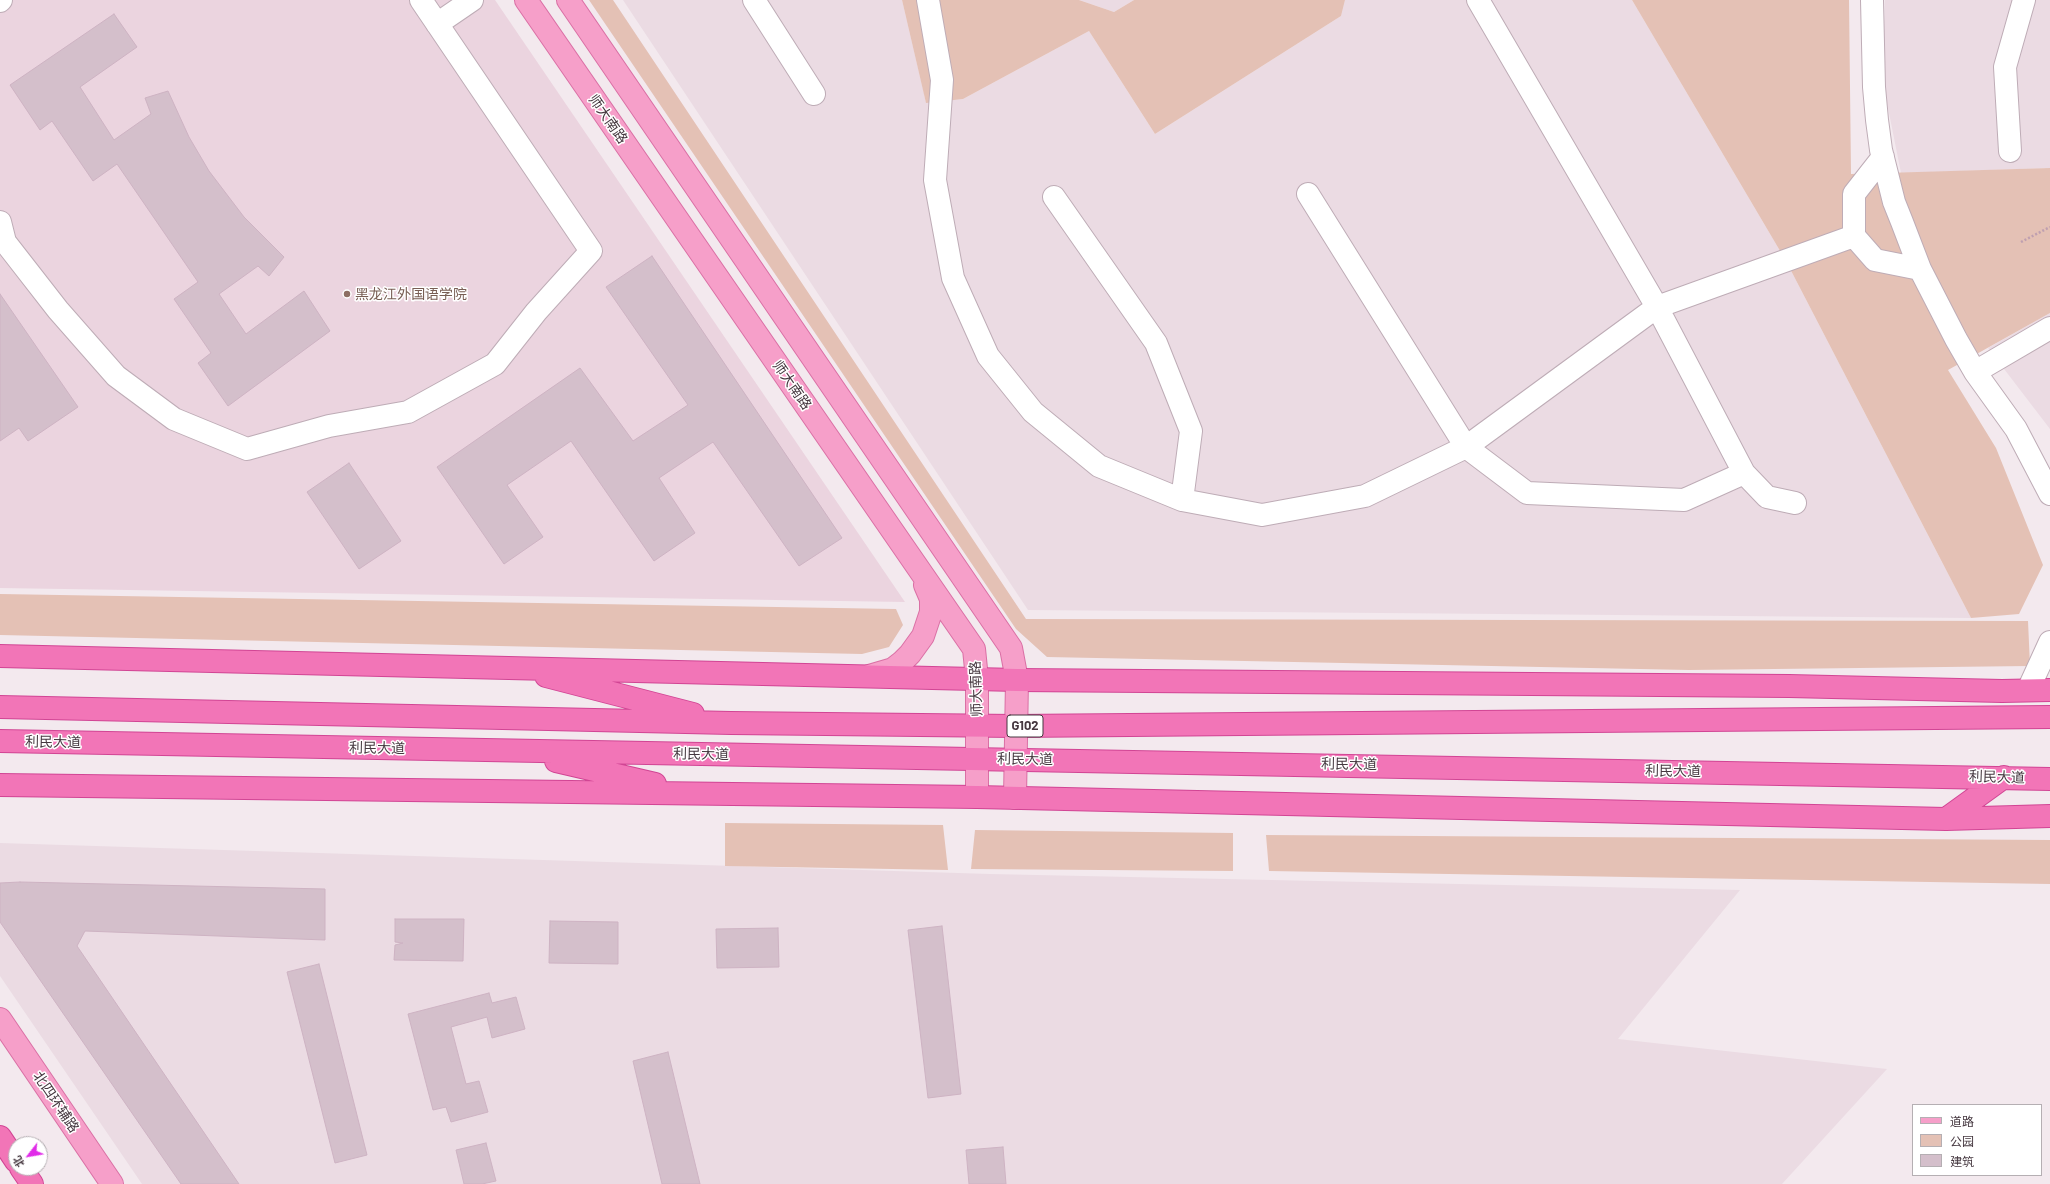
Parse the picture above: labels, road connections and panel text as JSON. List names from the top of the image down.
{
  "streets": {
    "highway": ["G102", "利民大道"],
    "main road": ["师大南路", "北四环辅路"]
  },
  "crossings": [
    ["师大南路", "G102"],
    ["师大南路", "利民大道"]
  ],
  "places": ["黑龙江外国语学院"],
  "legend": ["道路", "公园", "建筑"],
  "north": "bottom left"
}
